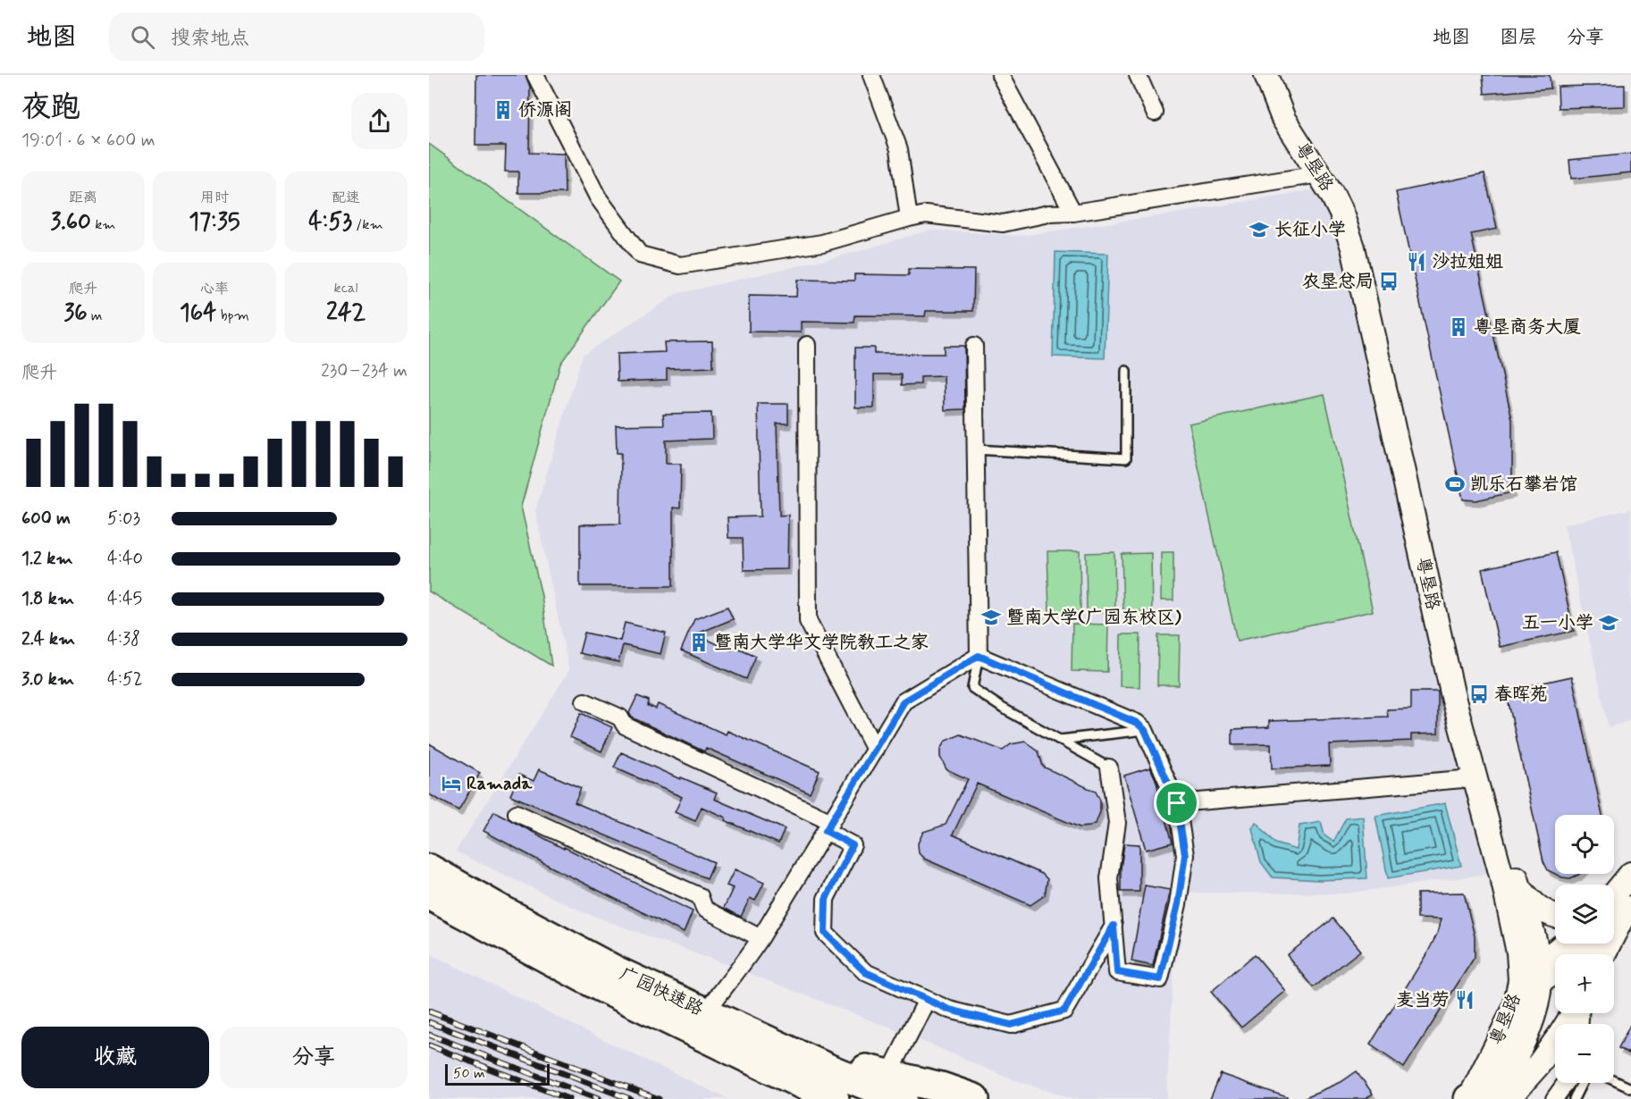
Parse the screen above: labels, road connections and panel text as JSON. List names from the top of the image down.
{
  "streets": {
    "highway": ["广园快速路"],
    "main road": ["粤垦路"]
  },
  "places": {
    "building": ["侨源阁", "粤垦商务大厦", "暨南大学华文学院教工之家"],
    "school or university": ["长征小学", "暨南大学(广园东校区)", "五一小学"],
    "restaurant": ["沙拉姐姐", "麦当劳"],
    "bus stop": ["农垦总局", "春晖苑"],
    "sports": ["凯乐石攀岩馆"],
    "hotel": ["Ramada"]
  },
  "scale_bar": "50 m",
  "page": {
    "header": "地图",
    "search": "搜索地点",
    "nav": ["地图", "图层", "分享"],
    "heading": ["夜跑", "19:01 · 6 × 600 m"],
    "stats": [
      ["距离", "3.60 km"],
      ["用时", "17:35"],
      ["配速", "4:53 /km"],
      ["爬升", "36 m"],
      ["心率", "164 bpm"],
      ["kcal", "242"]
    ],
    "chart": ["爬升", "230–234 m"],
    "list": [
      {
        "name": "600 m",
        "note": "5:03"
      },
      {
        "name": "1.2 km",
        "note": "4:40"
      },
      {
        "name": "1.8 km",
        "note": "4:45"
      },
      {
        "name": "2.4 km",
        "note": "4:38"
      },
      {
        "name": "3.0 km",
        "note": "4:52"
      }
    ],
    "map_buttons": ["+", "−"],
    "buttons": ["收藏", "分享"],
    "scale": "50 m"
  }
}
